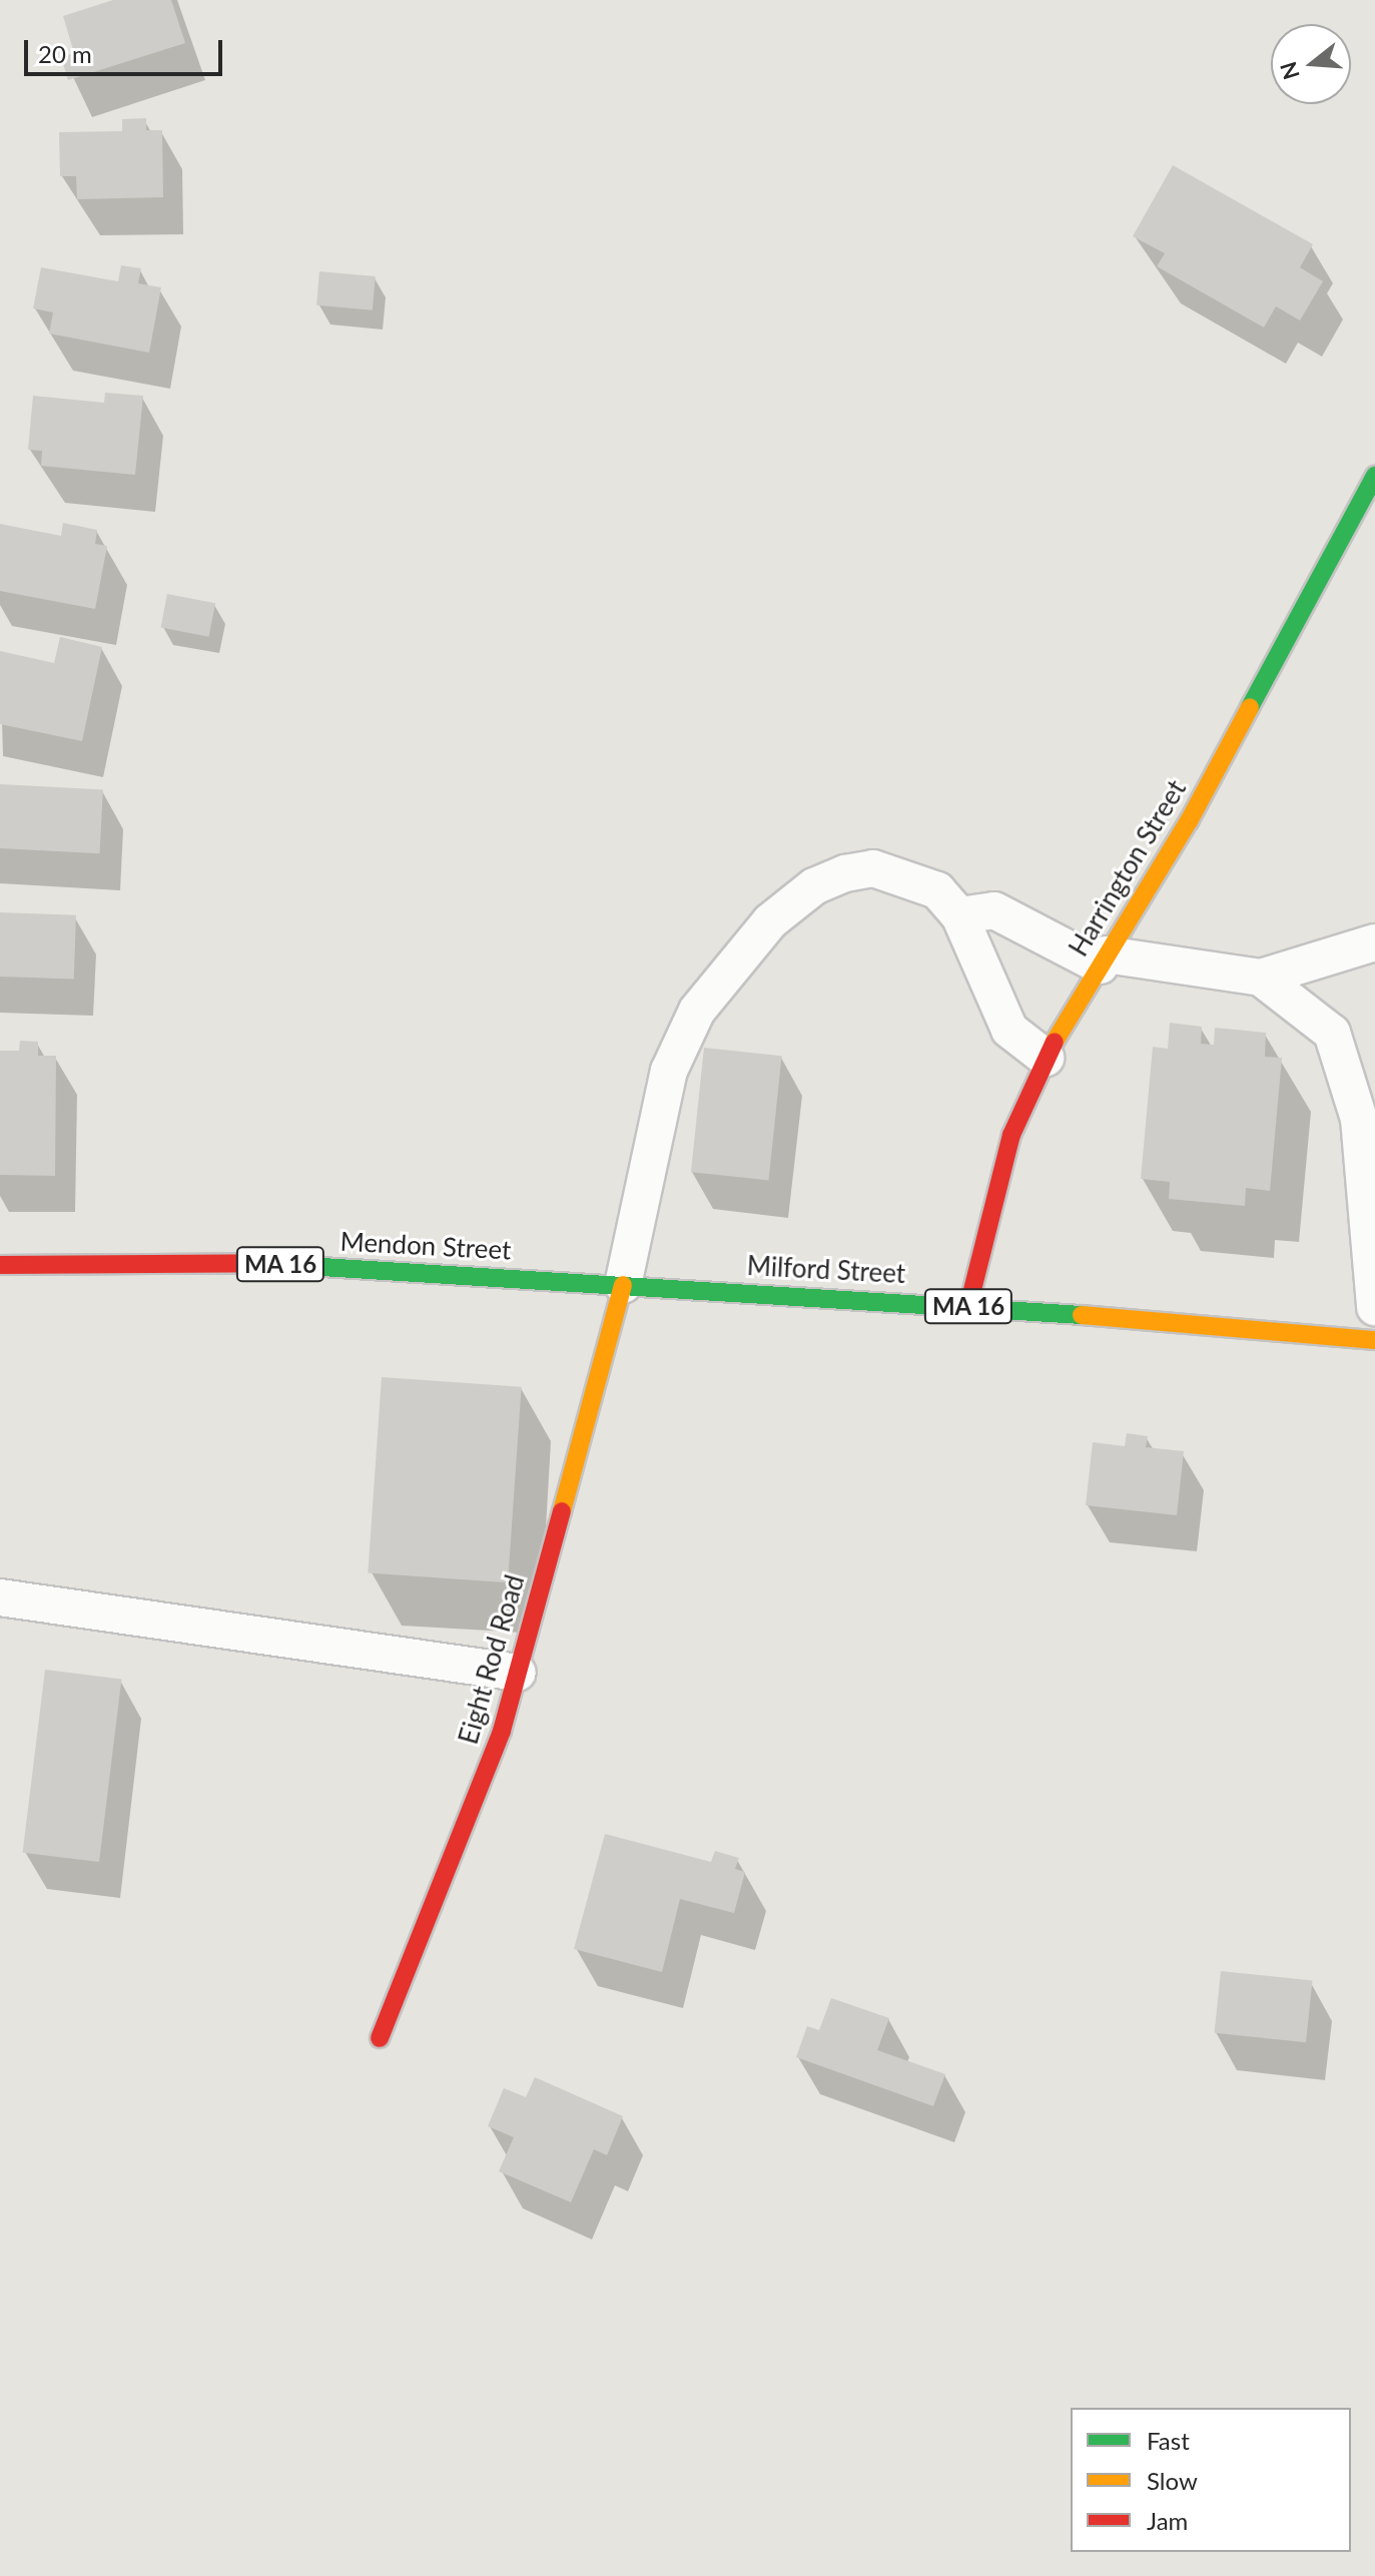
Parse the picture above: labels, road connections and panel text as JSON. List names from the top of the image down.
{
  "streets": {
    "street": [
      "Harrington Street",
      "Mendon Street",
      "MA 16",
      "Milford Street",
      "Eight Rod Road"
    ]
  },
  "crossings": [
    ["Harrington Street", "Milford Street"],
    ["Mendon Street", "Milford Street"],
    ["Milford Street", "Eight Rod Road"]
  ],
  "legend": ["Fast", "Slow", "Jam"],
  "scale_bar": "20 m",
  "north": "left"
}
